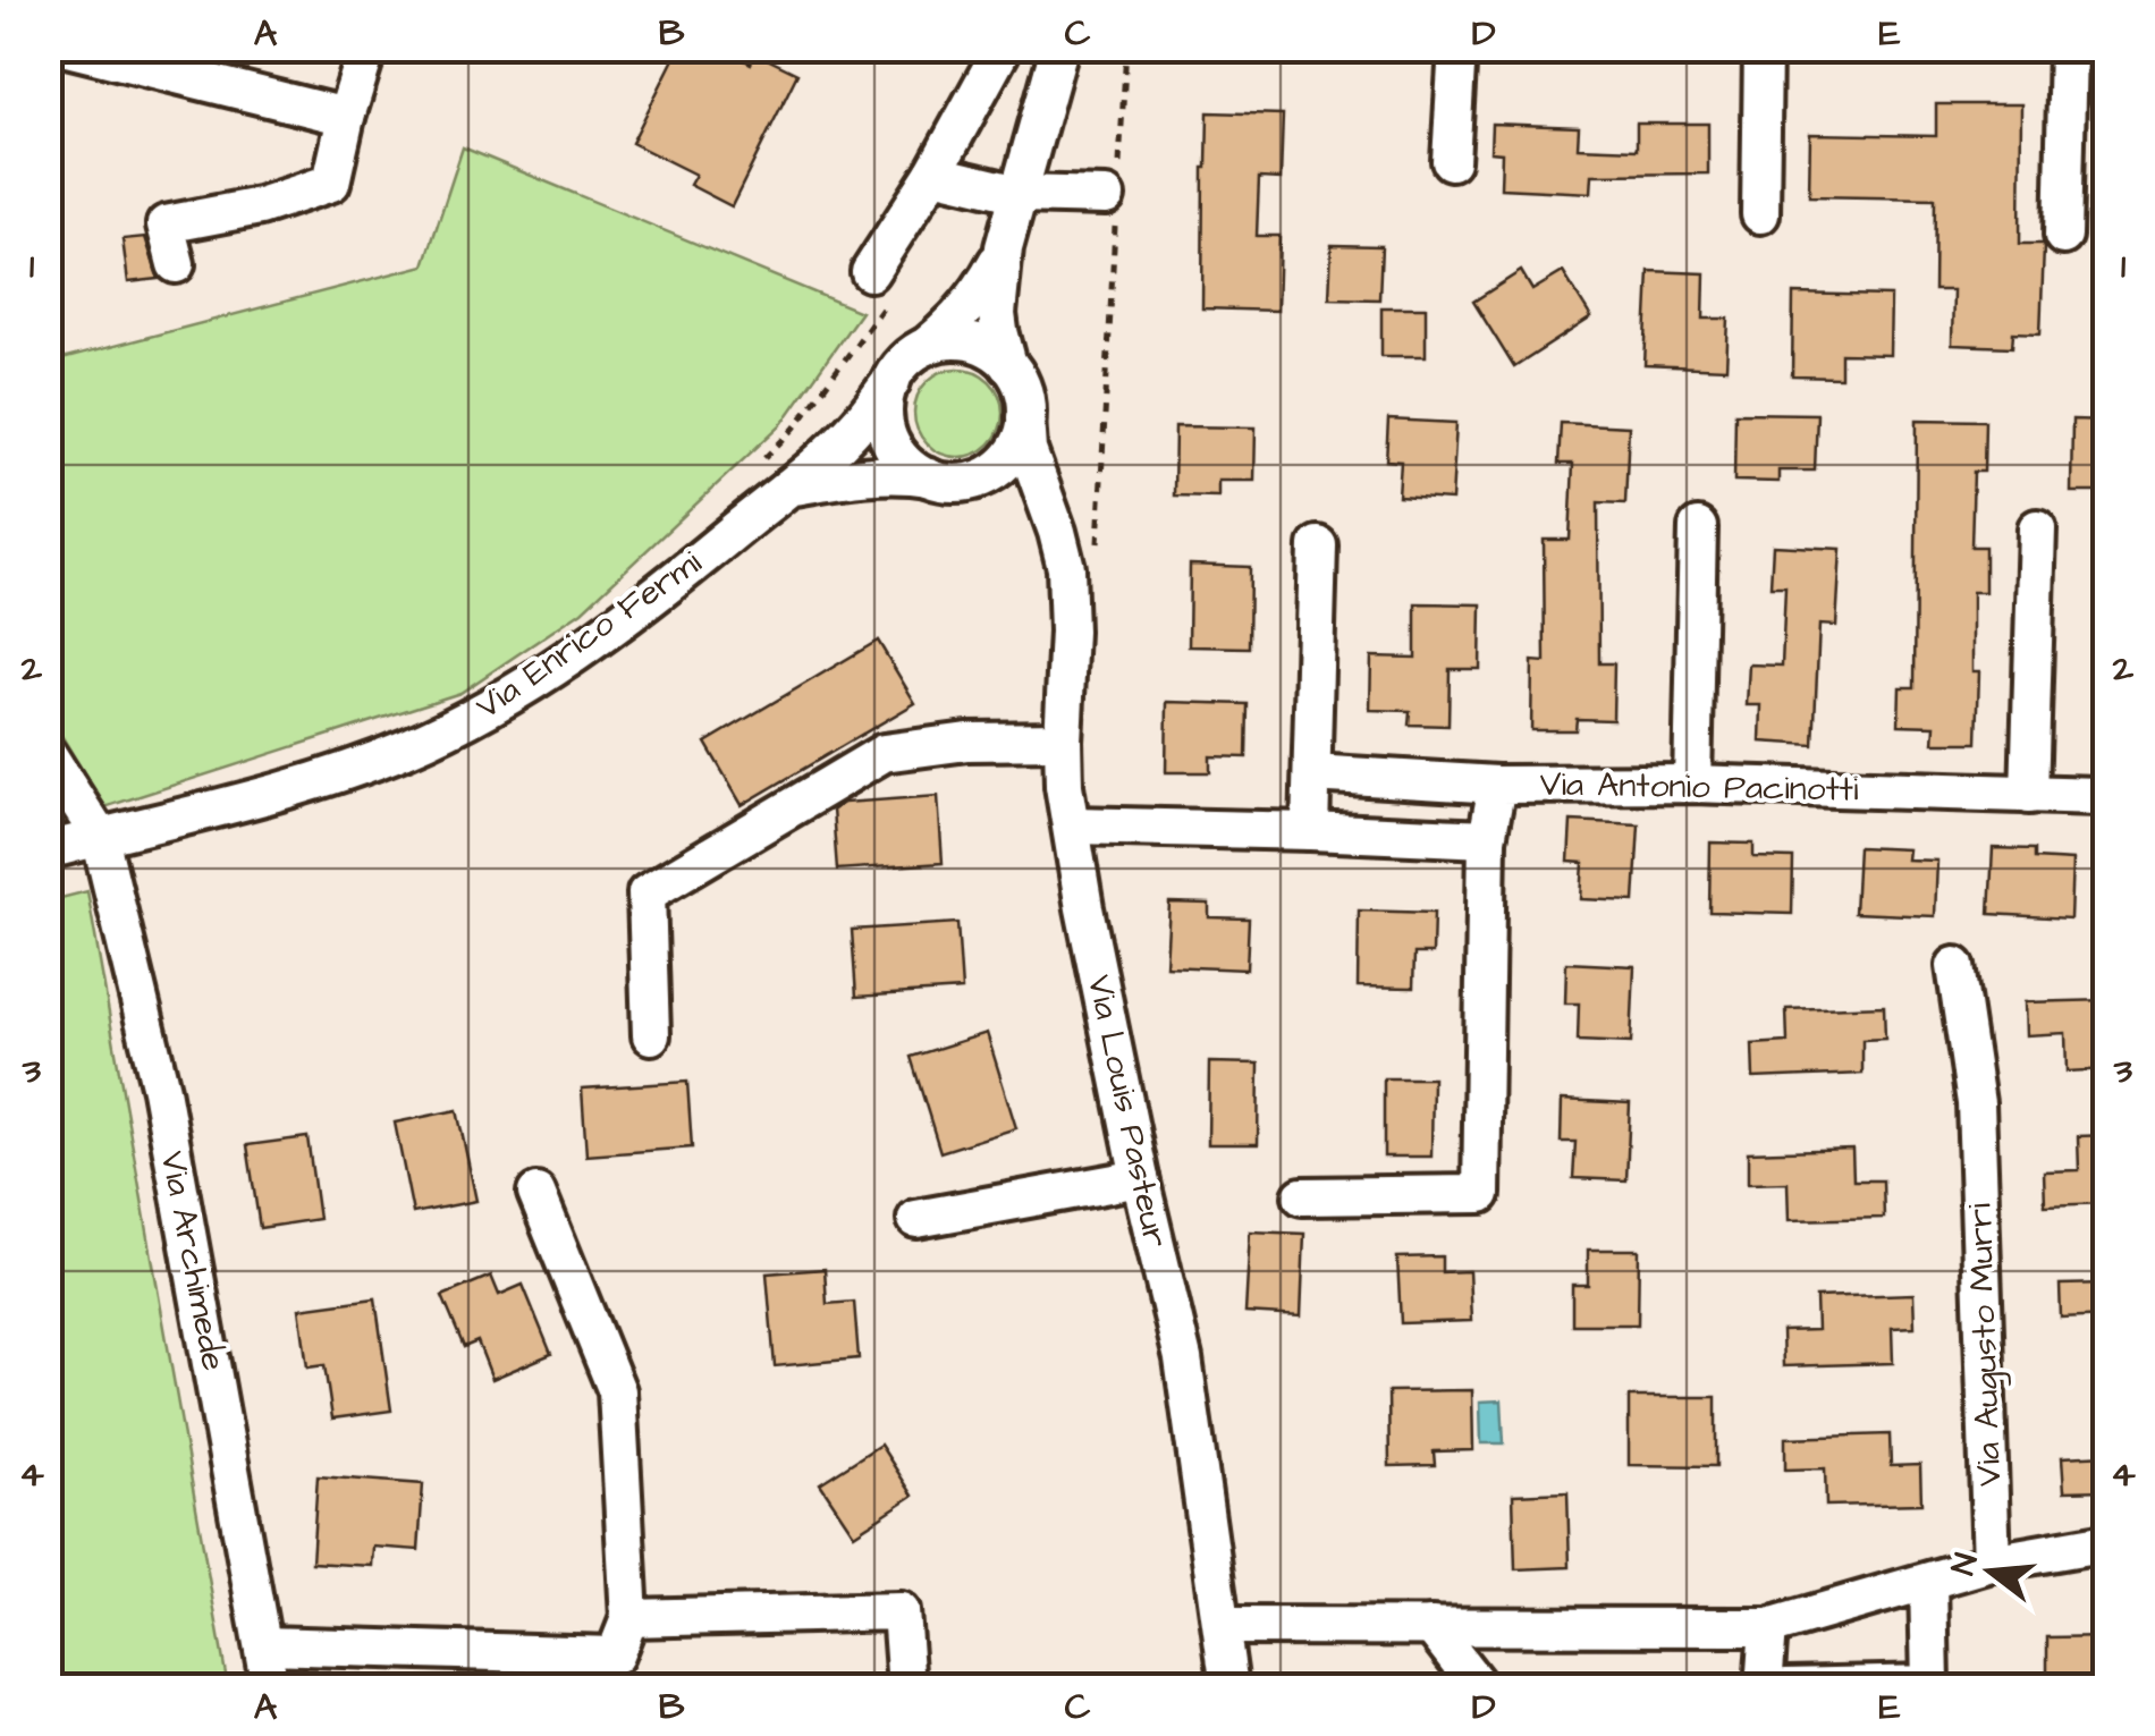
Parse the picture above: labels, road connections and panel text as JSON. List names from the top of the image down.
{
  "streets": {
    "street": [
      "Via Enrico Fermi",
      "Via Antonio Pacinotti",
      "Via Louis Pasteur",
      "Via Archimede",
      "Via Augusto Murri"
    ]
  },
  "crossings": [
    ["Via Enrico Fermi", "Via Louis Pasteur"],
    ["Via Enrico Fermi", "Via Archimede"]
  ],
  "north": "left",
  "grid": {
    "columns": [
      "A",
      "B",
      "C",
      "D",
      "E"
    ],
    "rows": [
      "1",
      "2",
      "3",
      "4"
    ]
  }
}
